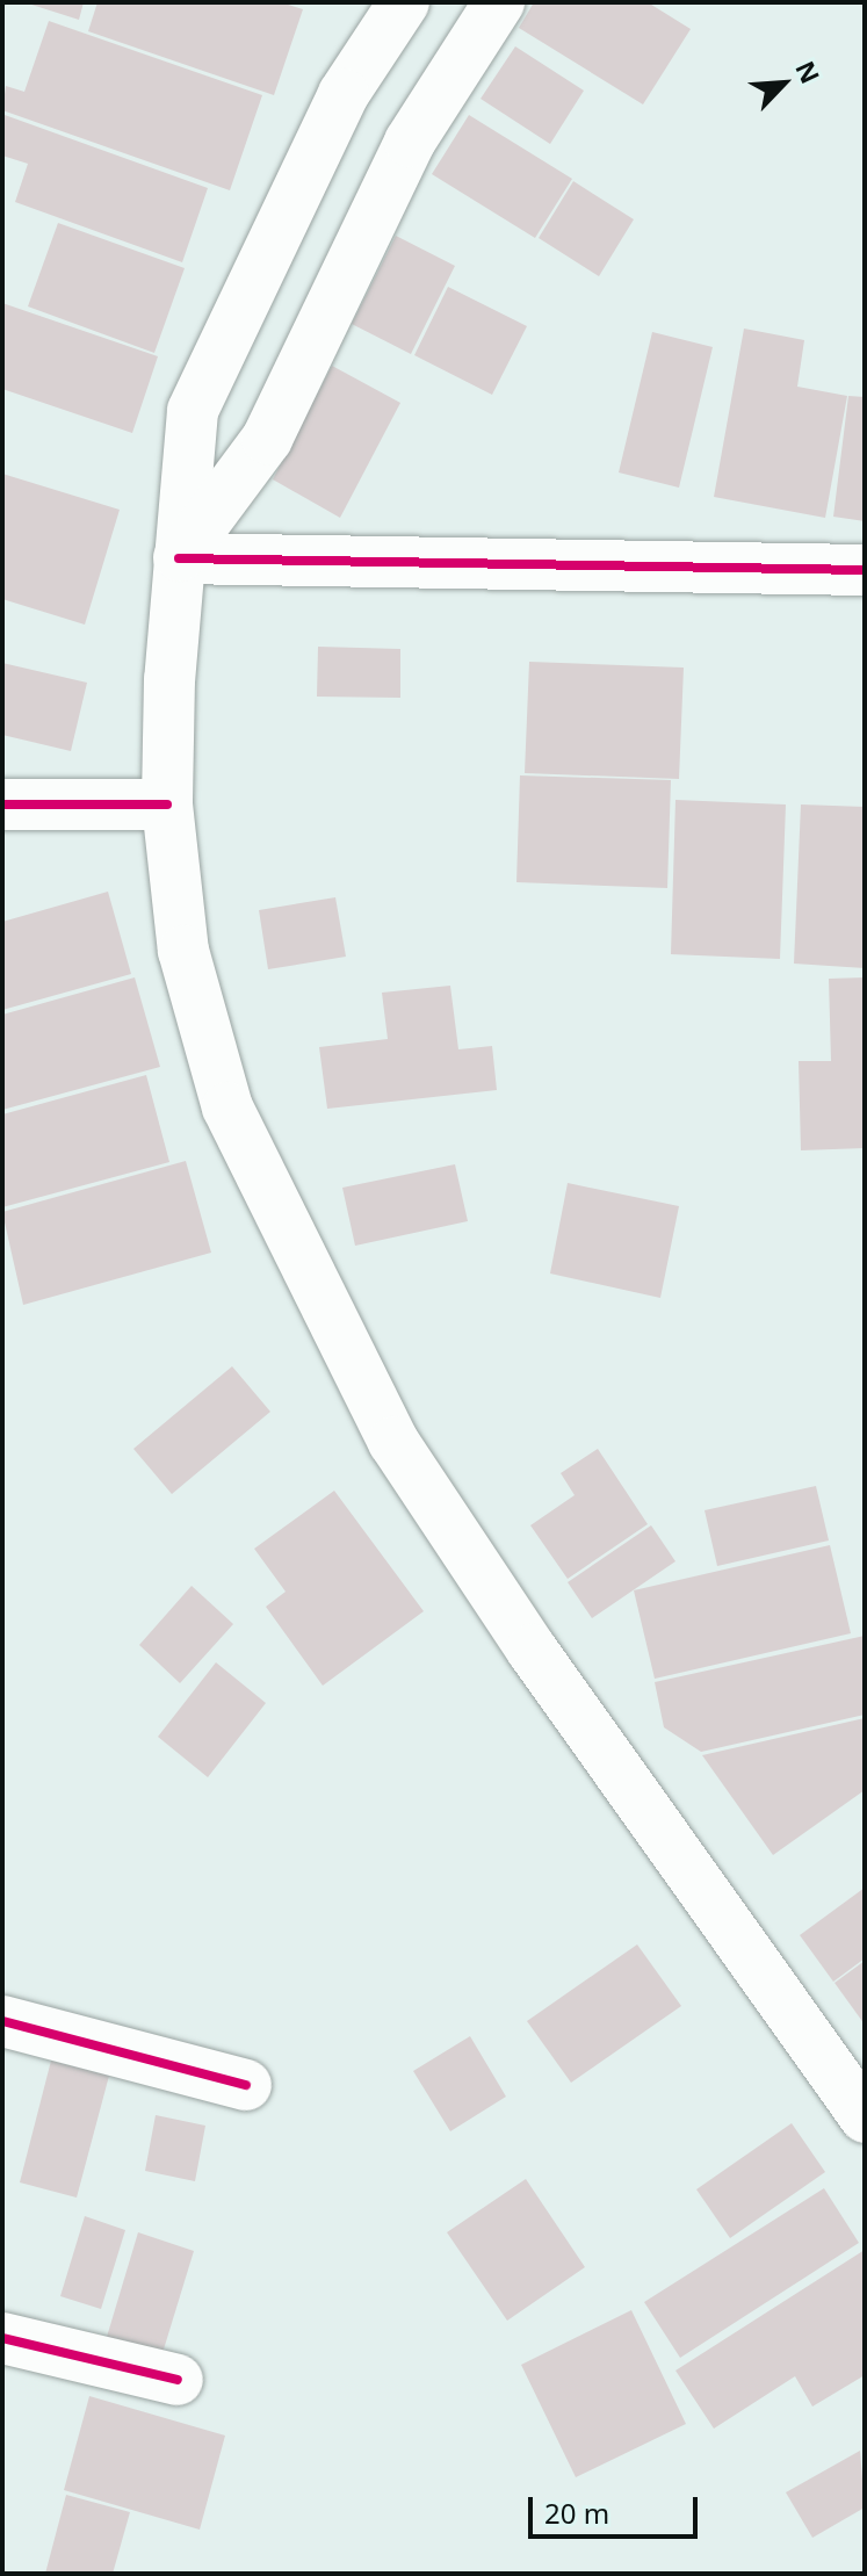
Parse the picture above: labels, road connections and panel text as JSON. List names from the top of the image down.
{
  "scale_bar": "20 m",
  "north": "top right"
}
